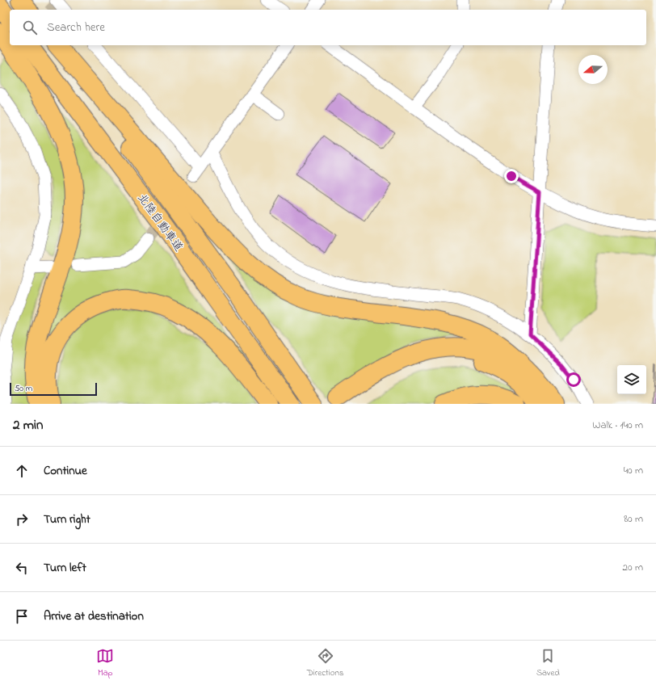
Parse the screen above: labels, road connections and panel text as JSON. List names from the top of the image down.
{
  "streets": {
    "highway": ["北陸自動車道"]
  },
  "scale_bar": "50 m",
  "north": "left",
  "page": {
    "search": "Search here",
    "scale": "50 m",
    "heading": ["2 min", "Walk · 140 m"],
    "list": [
      ["Continue", "40 m"],
      ["Turn right", "80 m"],
      ["Turn left", "20 m"],
      "Arrive at destination"
    ],
    "nav": ["Map", "Directions", "Saved"]
  }
}
